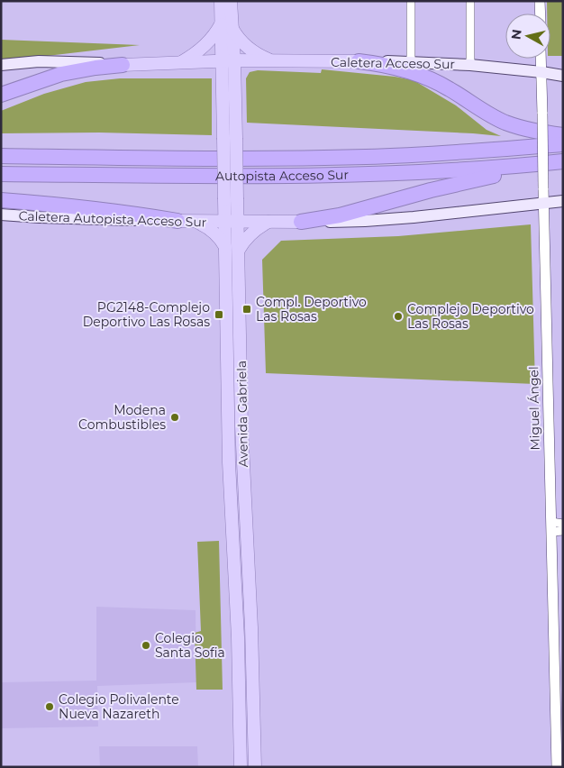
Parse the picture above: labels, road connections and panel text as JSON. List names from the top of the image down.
{
  "streets": {
    "highway": ["Autopista Acceso Sur"],
    "main road": ["Caletera Acceso Sur", "Caletera Autopista Acceso Sur", "Avenida Gabriela"],
    "street": ["Miguel Ángel"]
  },
  "crossings": [
    ["Caletera Acceso Sur", "Miguel Ángel"],
    ["Caletera Acceso Sur", "Avenida Gabriela"],
    ["Caletera Autopista Acceso Sur", "Avenida Gabriela"]
  ],
  "places": {
    "transit": ["Compl. Deportivo Las Rosas", "PG2148-Complejo Deportivo Las Rosas"],
    "other": [
      "Complejo Deportivo Las Rosas",
      "Modena Combustibles",
      "Colegio Santa Sofia",
      "Colegio Polivalente Nueva Nazareth"
    ]
  },
  "north": "left"
}
